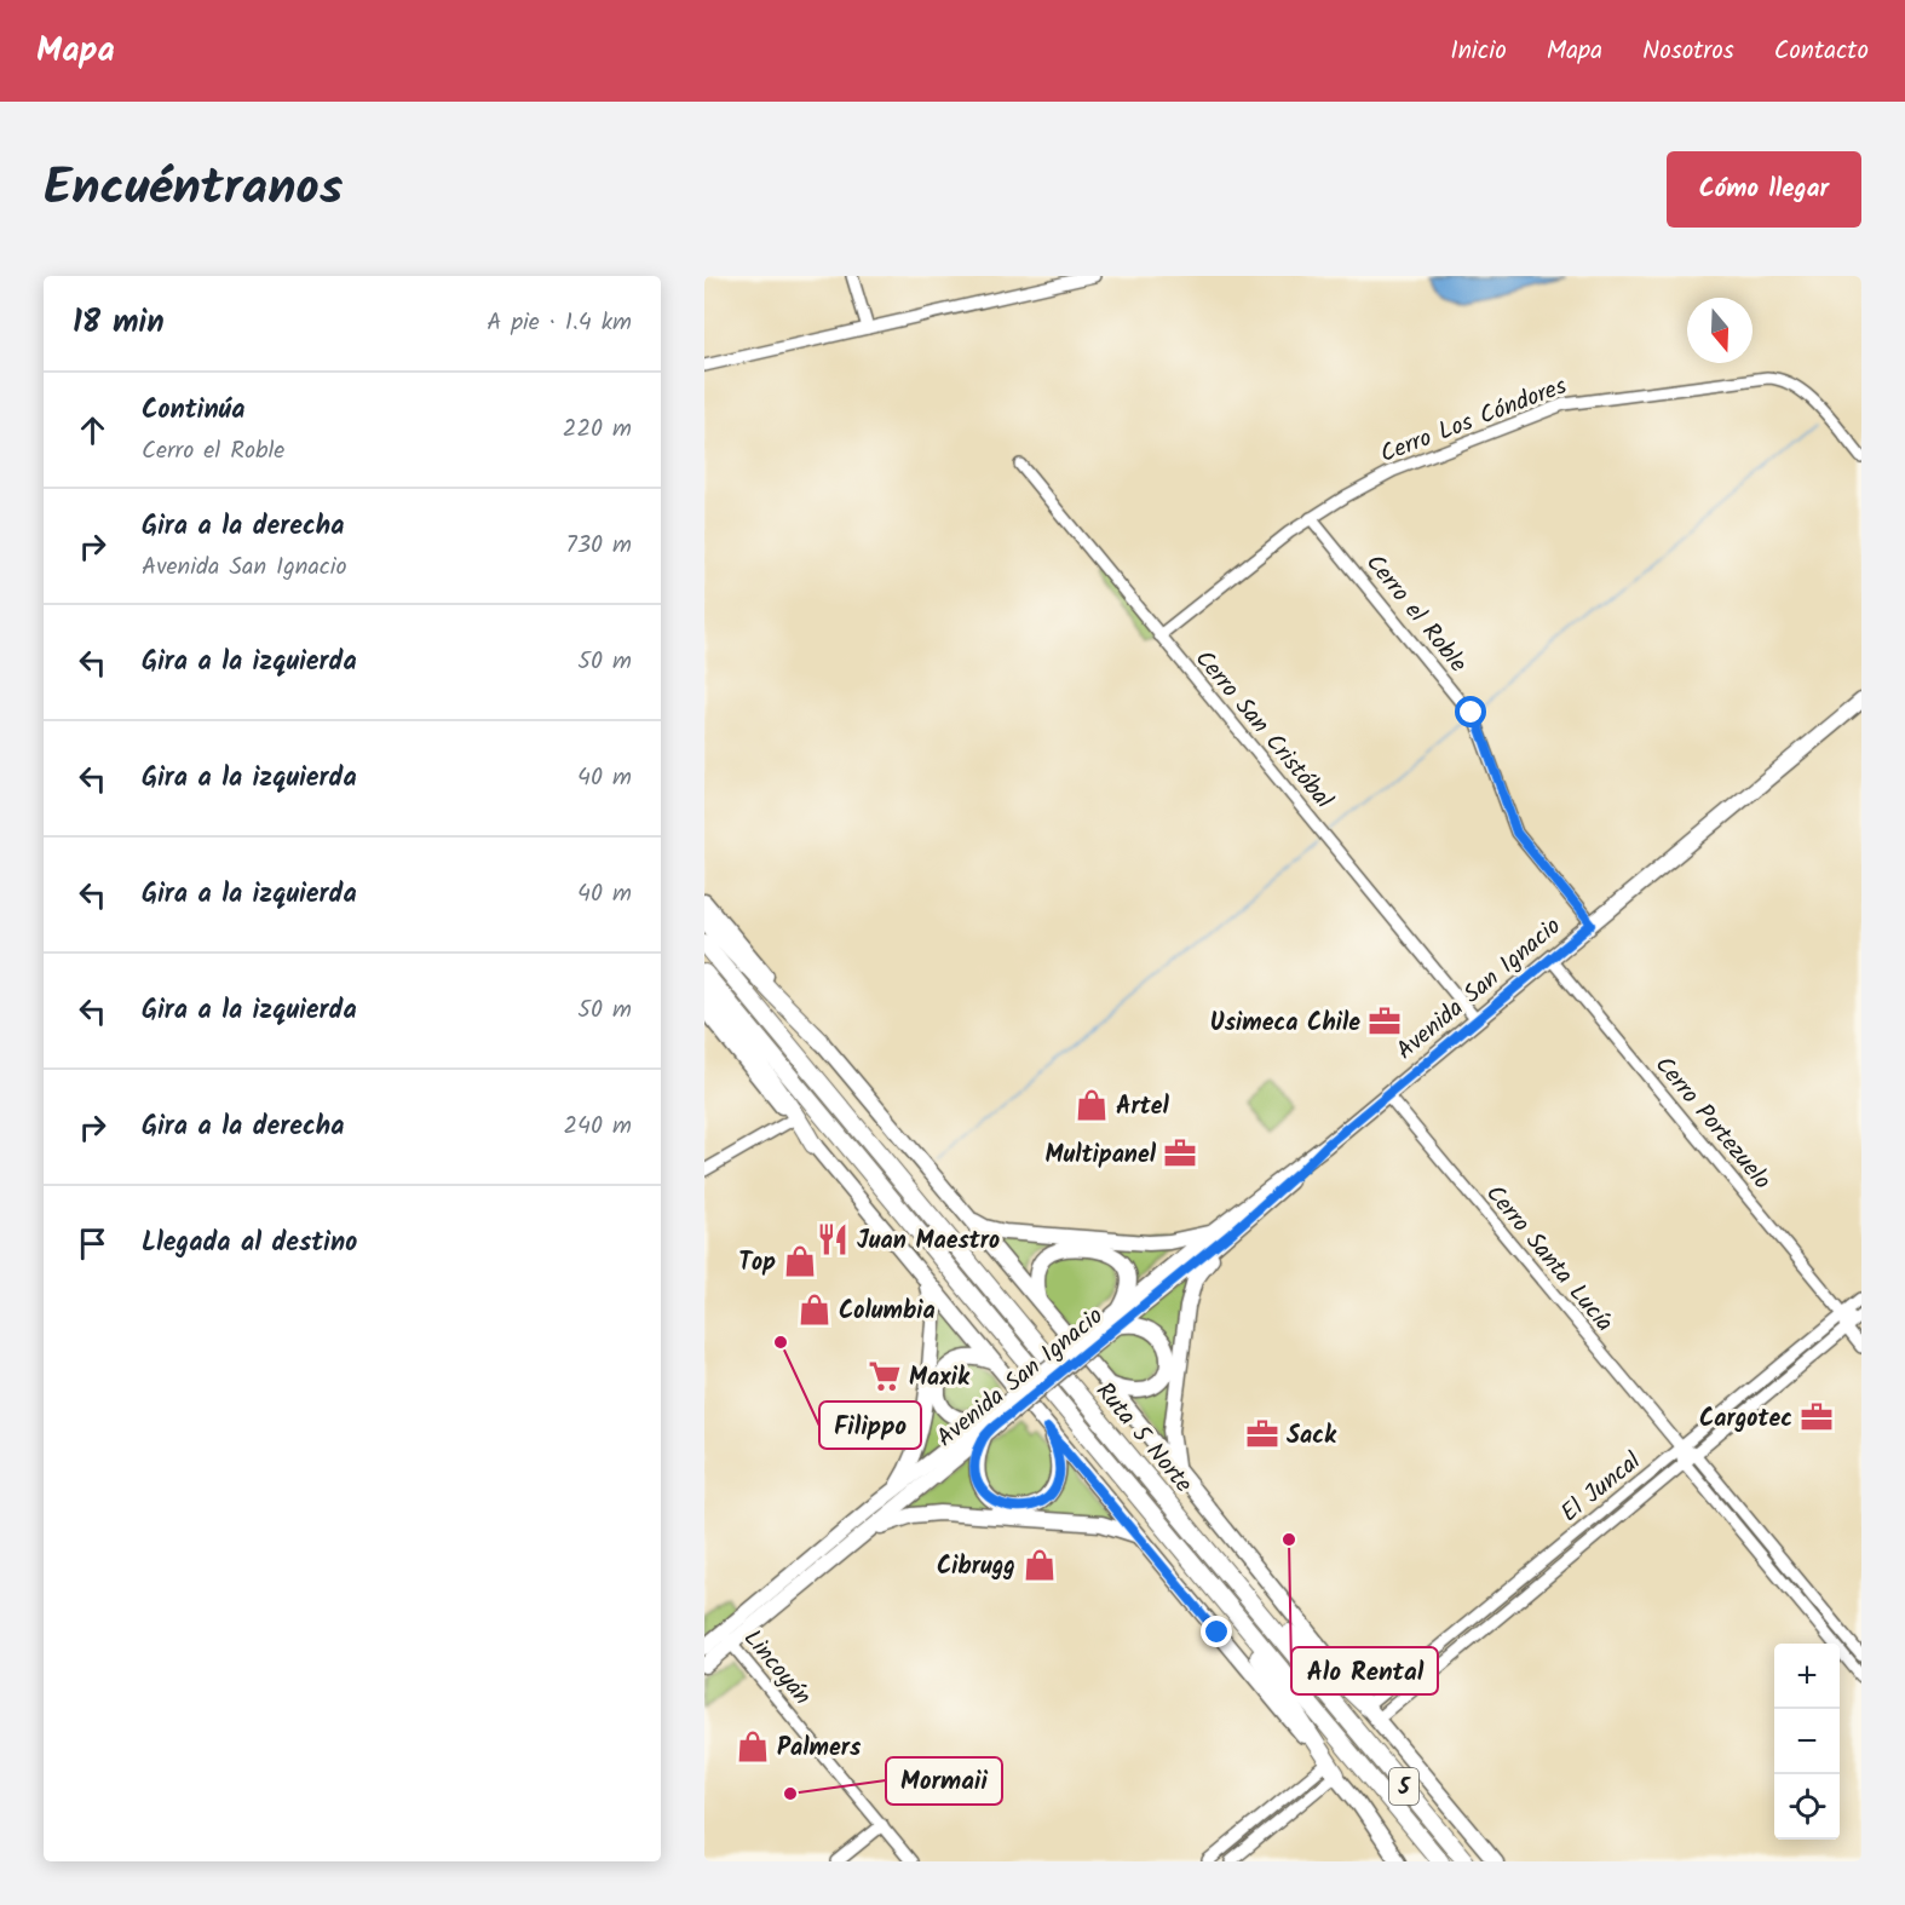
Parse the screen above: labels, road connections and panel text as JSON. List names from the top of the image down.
{
  "streets": {
    "highway": ["Ruta 5 Norte", "5"],
    "main road": ["Avenida San Ignacio"],
    "street": [
      "Cerro Los Cóndores",
      "Cerro el Roble",
      "Cerro San Cristóbal",
      "Cerro Portezuelo",
      "Cerro Santa Lucía",
      "El Juncal",
      "Lincoyán"
    ]
  },
  "crossings": [
    ["Cerro Los Cóndores", "Cerro el Roble"],
    ["Cerro Los Cóndores", "Cerro San Cristóbal"],
    ["Cerro el Roble", "Avenida San Ignacio"],
    ["Cerro San Cristóbal", "Avenida San Ignacio"],
    ["Avenida San Ignacio", "Cerro Portezuelo"],
    ["Avenida San Ignacio", "Cerro Santa Lucía"],
    ["Avenida San Ignacio", "Lincoyán"],
    ["Cerro Portezuelo", "El Juncal"],
    ["Cerro Santa Lucía", "El Juncal"]
  ],
  "places": {
    "office": [
      "Usimeca Chile",
      "Multipanel",
      "Cargotec",
      "Sack"
    ],
    "shop": [
      "Artel",
      "Top",
      "Columbia",
      "Cibrugg",
      "Palmers"
    ],
    "restaurant": ["Juan Maestro"],
    "other": ["Filippo", "Alo Rental", "Mormaii"],
    "supermarket": ["Maxik"]
  },
  "north": "bottom",
  "page": {
    "header": "Mapa",
    "nav": [
      "Inicio",
      "Mapa",
      "Nosotros",
      "Contacto"
    ],
    "title": "Encuéntranos",
    "buttons": "Cómo llegar",
    "heading": ["18 min", "A pie · 1.4 km"],
    "list": [
      ["Continúa", "Cerro el Roble", "220 m"],
      ["Gira a la derecha", "Avenida San Ignacio", "730 m"],
      ["Gira a la izquierda", "50 m"],
      ["Gira a la izquierda", "40 m"],
      ["Gira a la izquierda", "40 m"],
      ["Gira a la izquierda", "50 m"],
      ["Gira a la derecha", "240 m"],
      "Llegada al destino"
    ],
    "map_buttons": ["+", "−"]
  }
}
